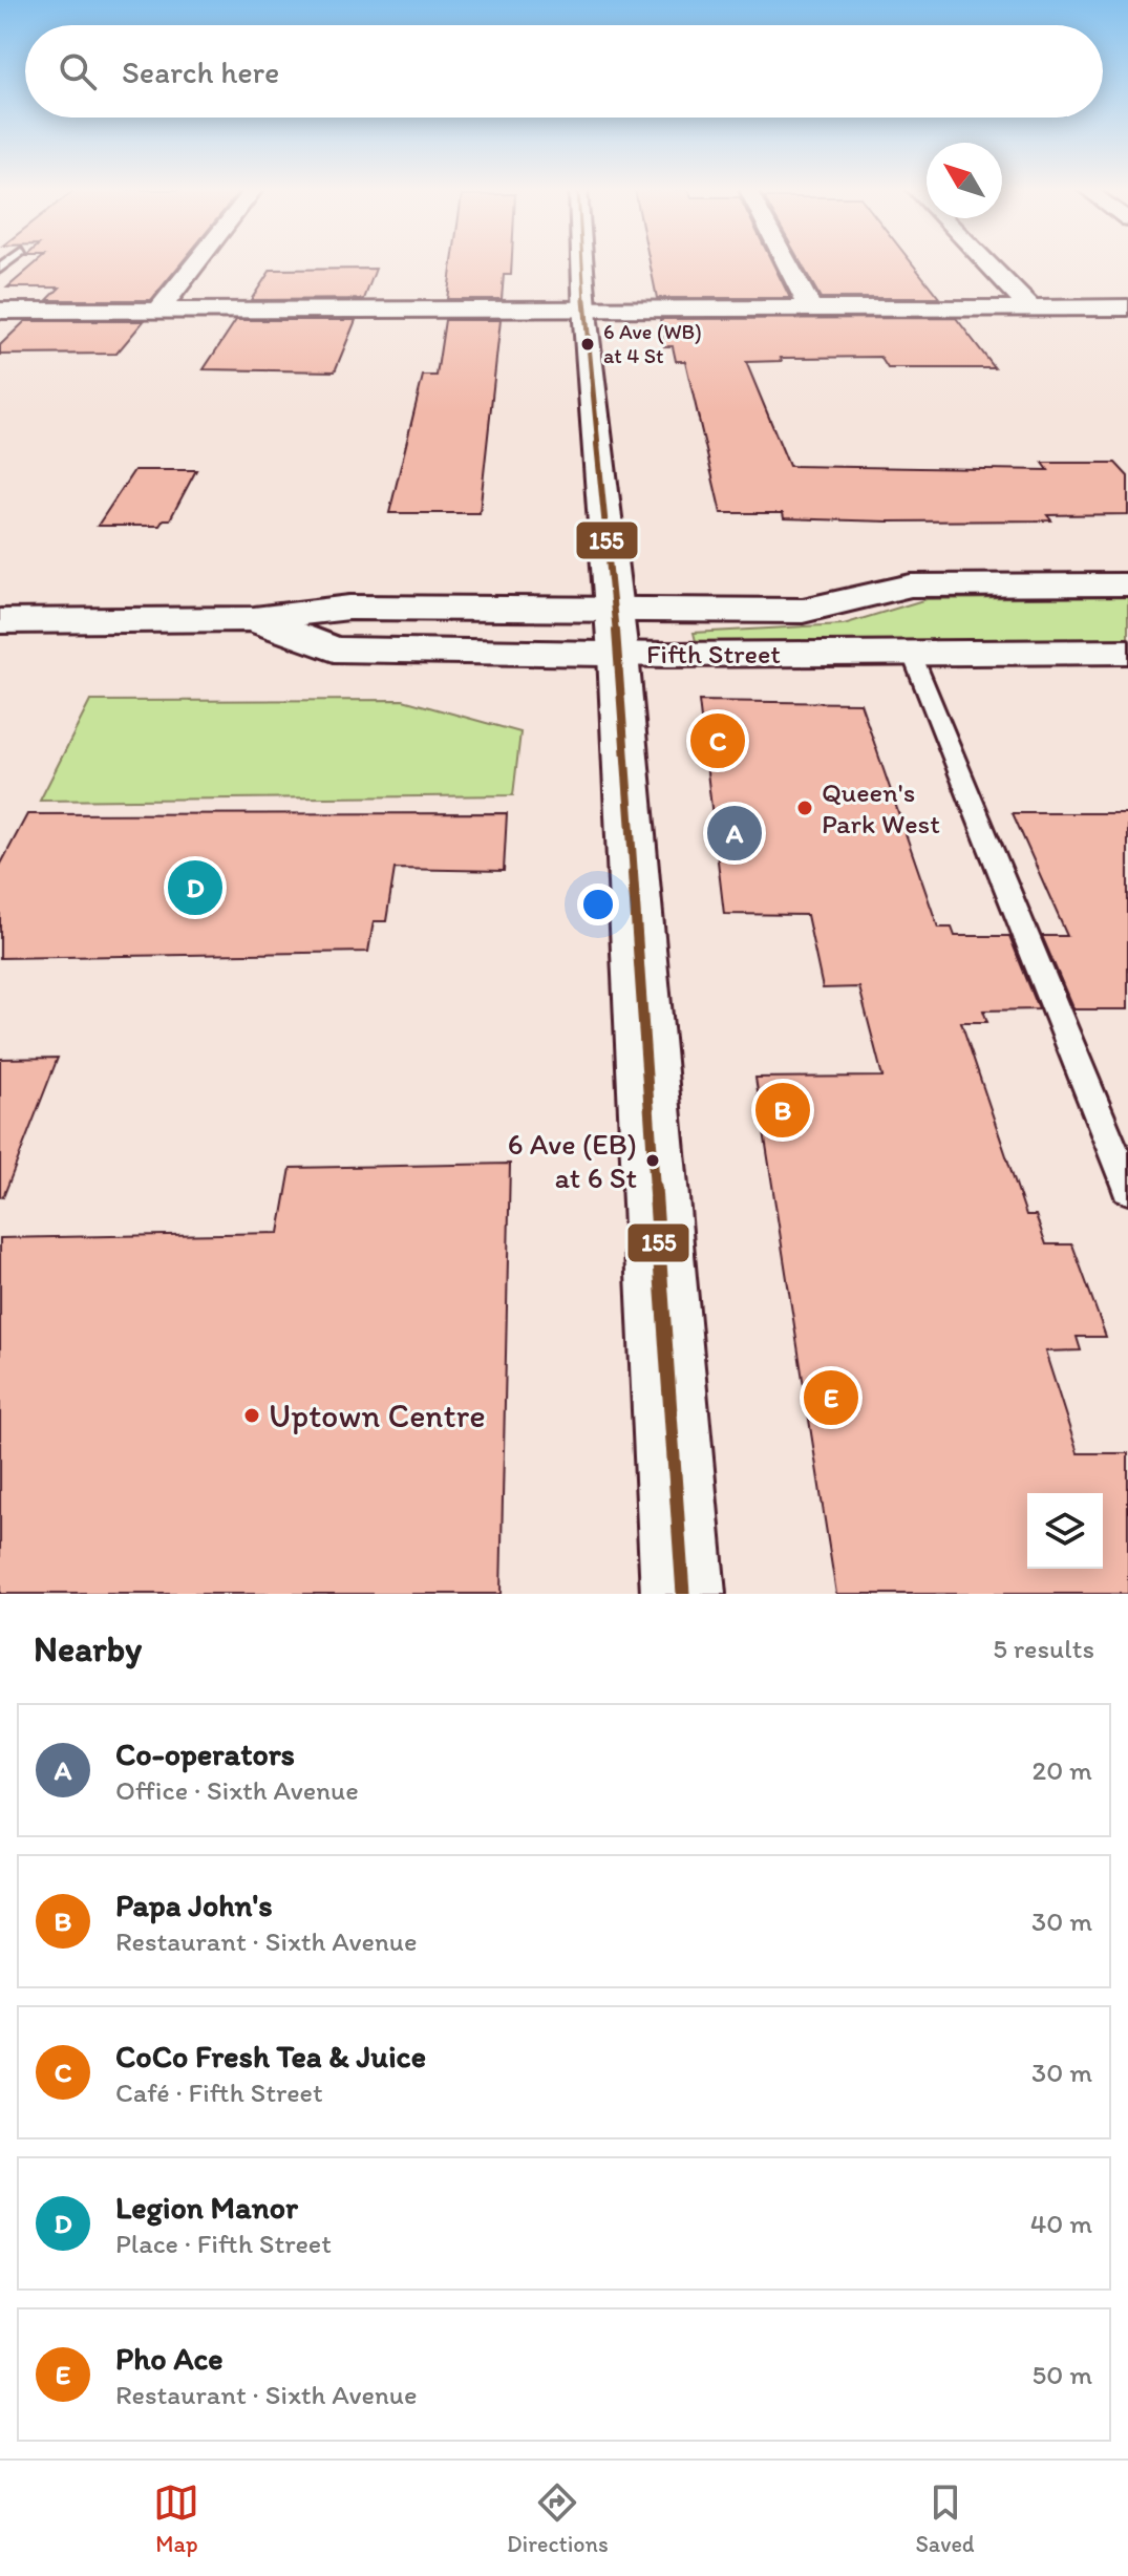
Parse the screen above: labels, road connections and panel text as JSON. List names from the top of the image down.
{
  "streets": {
    "street": ["Fifth Street"]
  },
  "places": [
    "6 Ave (WB) at 4 St",
    "Queen's Park West",
    "6 Ave (EB) at 6 St",
    "Uptown Centre"
  ],
  "lines": ["transit line 155"],
  "north": "top left",
  "page": {
    "search": "Search here",
    "pins": [
      "C",
      "A",
      "D",
      "B",
      "E"
    ],
    "heading": ["Nearby", "5 results"],
    "list": [
      {
        "mark": "A",
        "name": "Co-operators",
        "note": "Office · Sixth Avenue",
        "value": "20 m"
      },
      {
        "mark": "B",
        "name": "Papa John's",
        "note": "Restaurant · Sixth Avenue",
        "value": "30 m"
      },
      {
        "mark": "C",
        "name": "CoCo Fresh Tea & Juice",
        "note": "Café · Fifth Street",
        "value": "30 m"
      },
      {
        "mark": "D",
        "name": "Legion Manor",
        "note": "Place · Fifth Street",
        "value": "40 m"
      },
      {
        "mark": "E",
        "name": "Pho Ace",
        "note": "Restaurant · Sixth Avenue",
        "value": "50 m"
      }
    ],
    "nav": ["Map", "Directions", "Saved"]
  }
}
